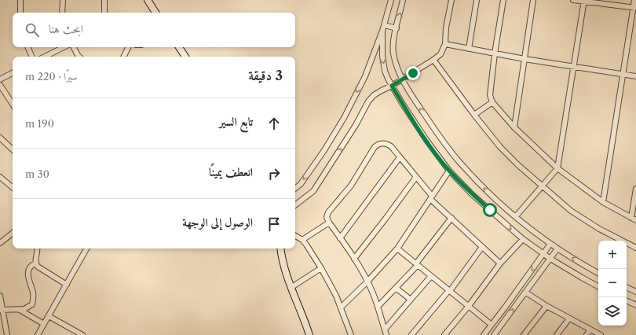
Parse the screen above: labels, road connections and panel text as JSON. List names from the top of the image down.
{
  "page": {
    "search": "ابحث هنا",
    "heading": ["3 دقيقة", "سيرًا · 220 m"],
    "list": [
      ["تابع السير", "190 m"],
      ["انعطف يمينًا", "30 m"],
      "الوصول إلى الوجهة"
    ],
    "map_buttons": ["+", "−"]
  }
}
